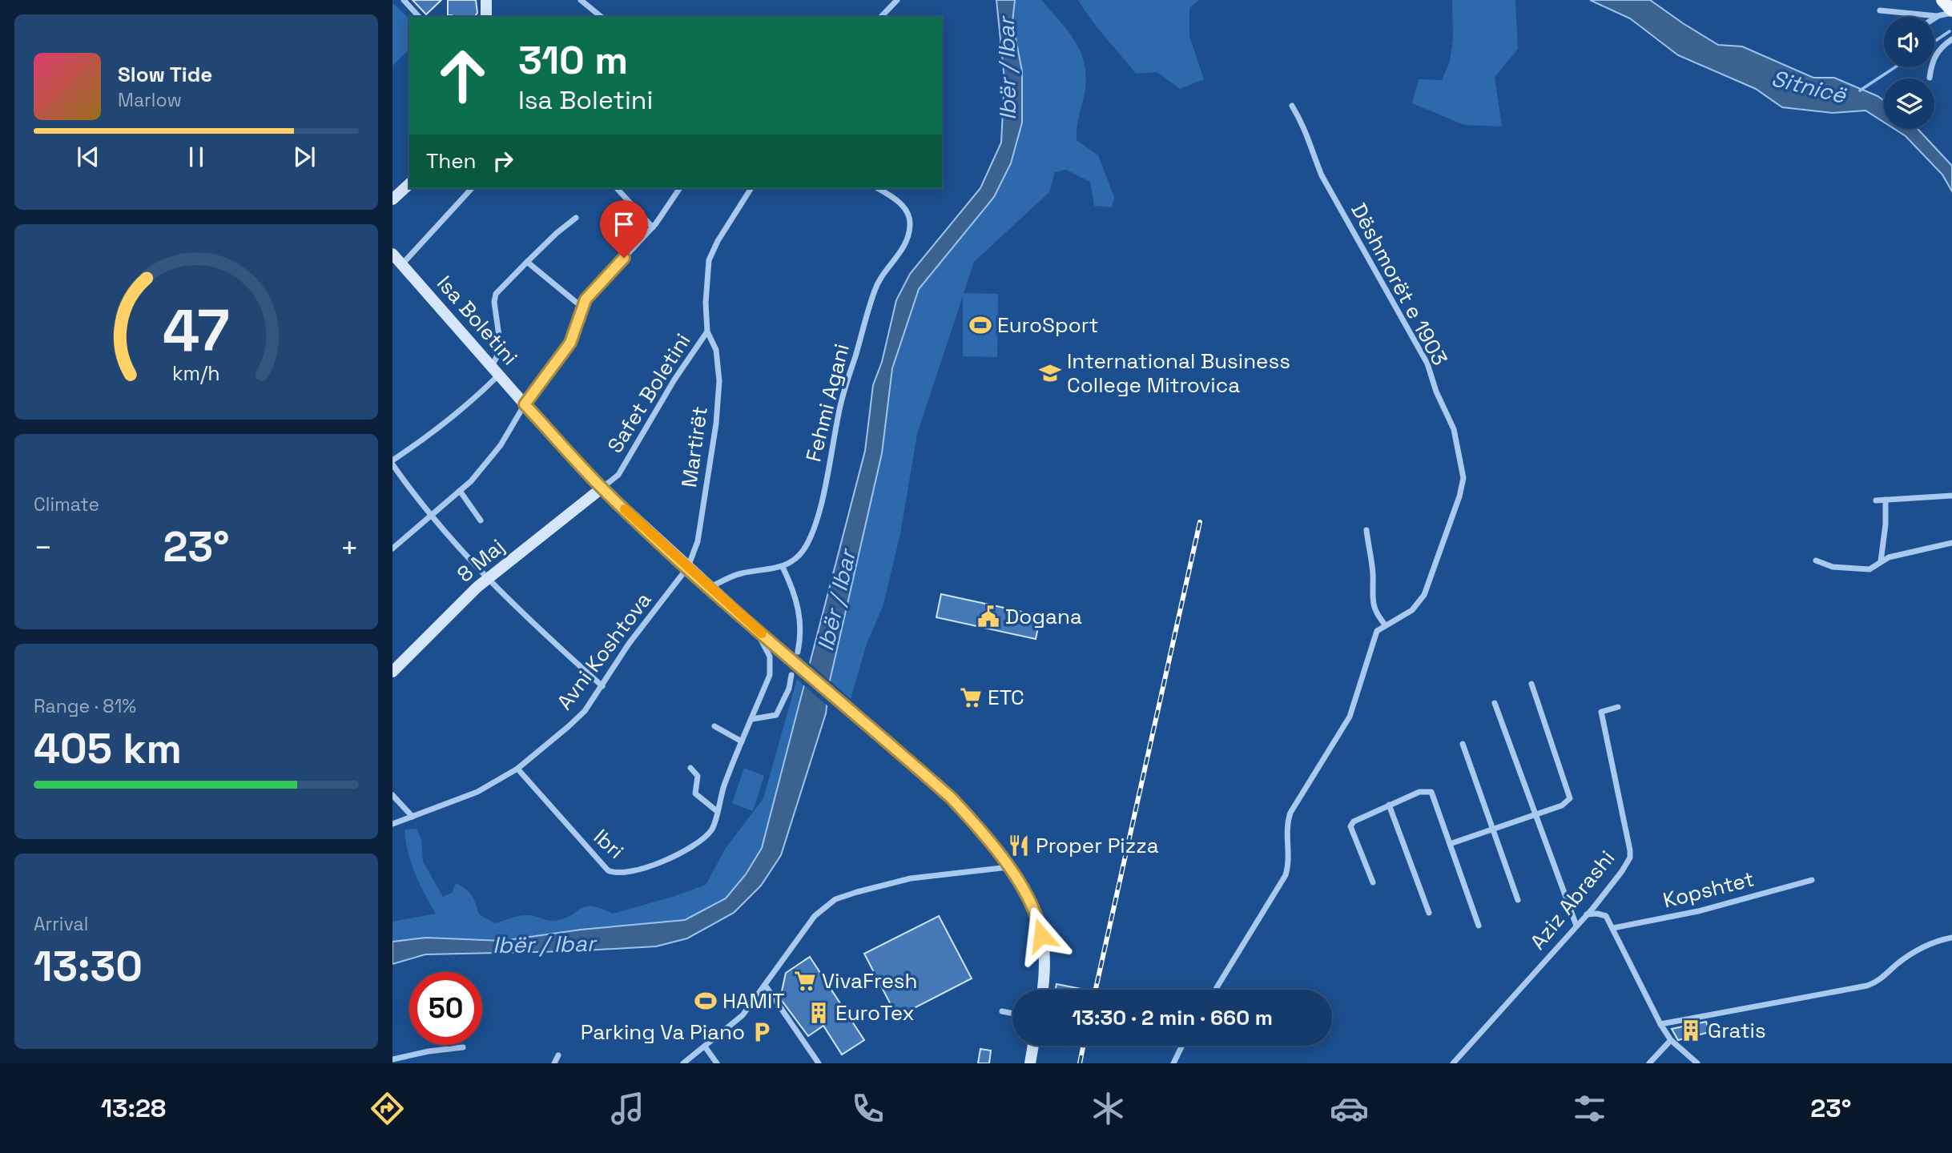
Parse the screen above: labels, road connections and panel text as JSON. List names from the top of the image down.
{
  "streets": {
    "main road": ["Isa Boletini", "8 Maj"],
    "street": [
      "Dëshmorët e 1903",
      "Safet Boletini",
      "Fehmi Agani",
      "Martirët",
      "Avni Koshtova",
      "Ibri",
      "Kopshtet",
      "Aziz Abrashi"
    ]
  },
  "crossings": [
    ["Isa Boletini", "Safet Boletini"],
    ["Isa Boletini", "Martirët"],
    ["Isa Boletini", "8 Maj"],
    ["Isa Boletini", "Avni Koshtova"],
    ["Isa Boletini", "Ibri"],
    ["Safet Boletini", "Martirët"],
    ["Safet Boletini", "8 Maj"],
    ["Martirët", "Avni Koshtova"],
    ["Avni Koshtova", "Ibri"]
  ],
  "water": ["Ibër / Ibar", "Sitnicë"],
  "places": {
    "sports": ["EuroSport", "HAMIT"],
    "school or university": ["International Business College Mitrovica"],
    "public building": ["Dogana"],
    "supermarket": ["ETC", "VivaFresh"],
    "restaurant": ["Proper Pizza"],
    "building": ["EuroTex", "Gratis"],
    "parking": ["Parking Va Piano"]
  },
  "page": {
    "turn": ["310 m", "Isa Boletini"],
    "song": ["Slow Tide", "Marlow"],
    "then": "Then",
    "tile": [
      "Climate",
      ["Range · 81%", "405 km"],
      ["Arrival", "13:30"]
    ],
    "heat": ["−", "23°", "+"],
    "limit": "50",
    "trip": "13:30 · 2 min · 660 m",
    "tabs": ["13:28", "23°"],
    "gauge": ["47", "km/h"]
  }
}
